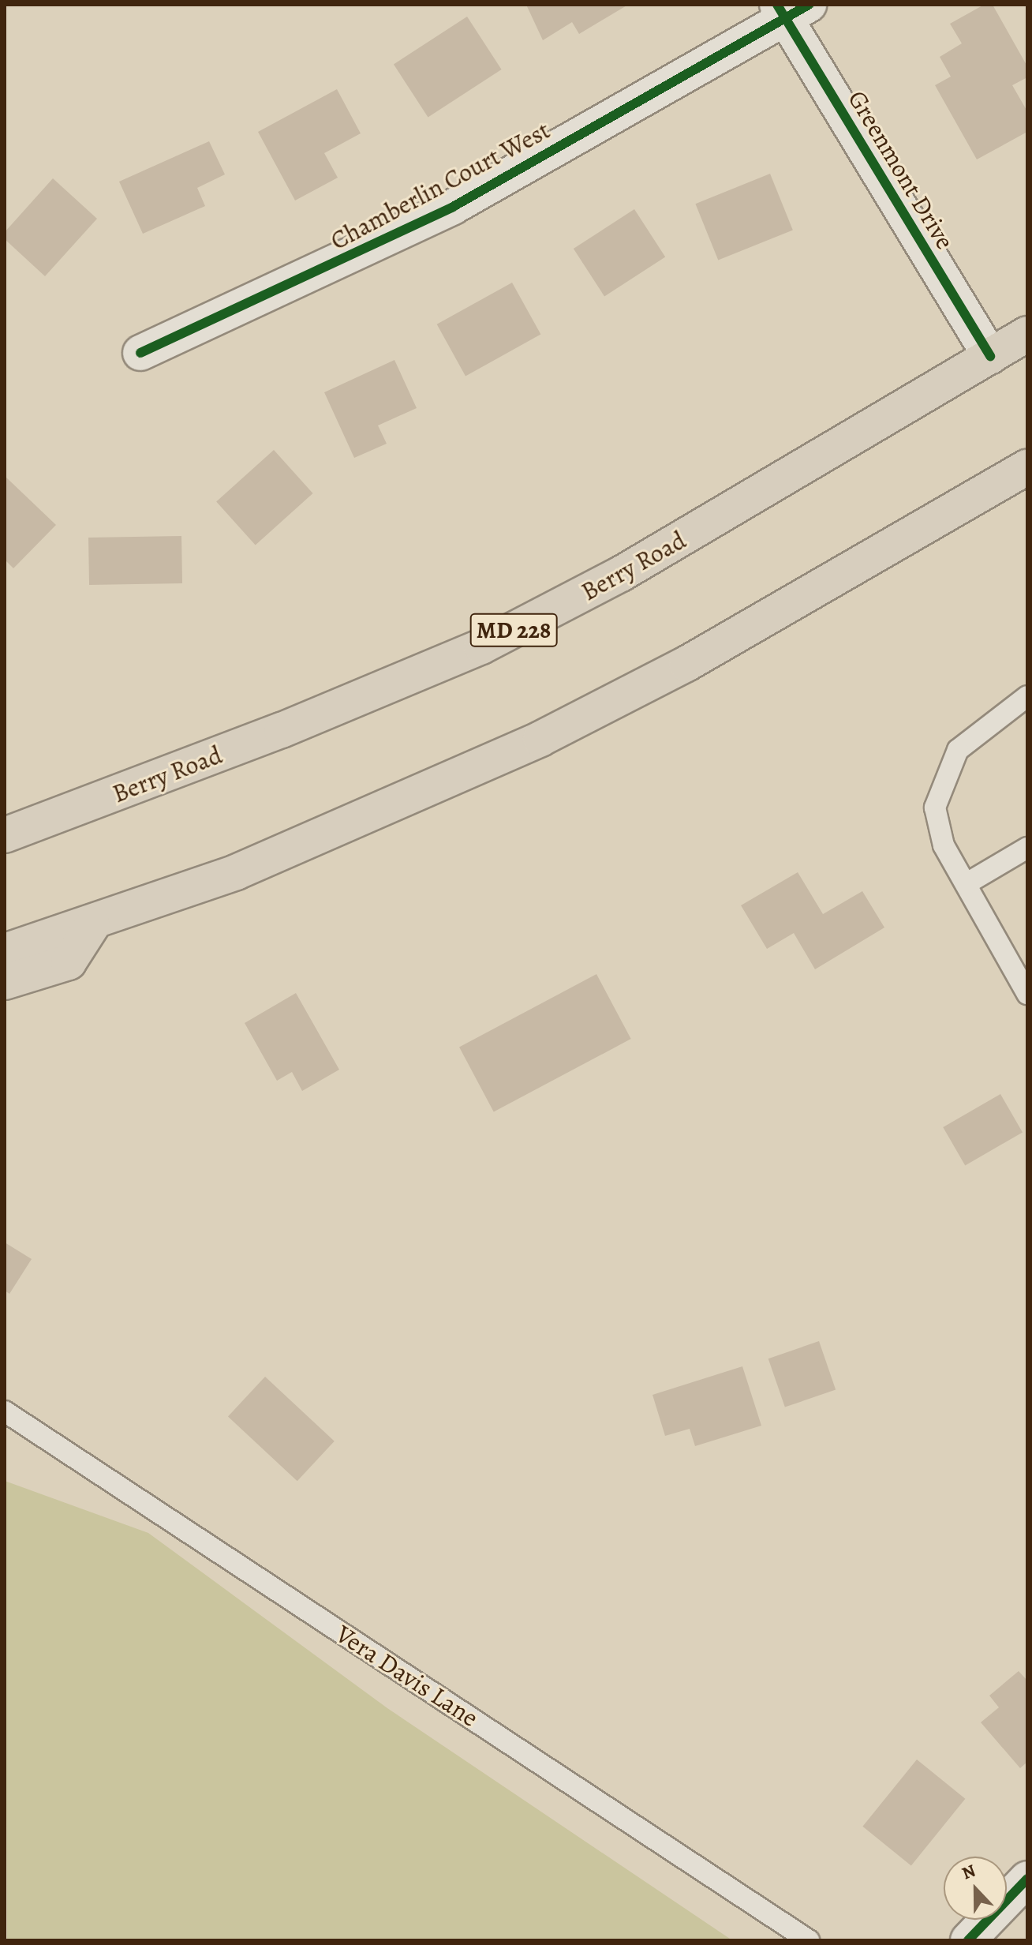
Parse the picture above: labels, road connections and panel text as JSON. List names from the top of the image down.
{
  "streets": {
    "highway": ["Berry Road", "MD 228"],
    "street": ["Greenmont Drive", "Chamberlin Court West"],
    "lane": ["Vera Davis Lane"]
  },
  "crossings": [
    ["Greenmont Drive", "Chamberlin Court West"],
    ["Greenmont Drive", "Berry Road"]
  ],
  "north": "top"
}
